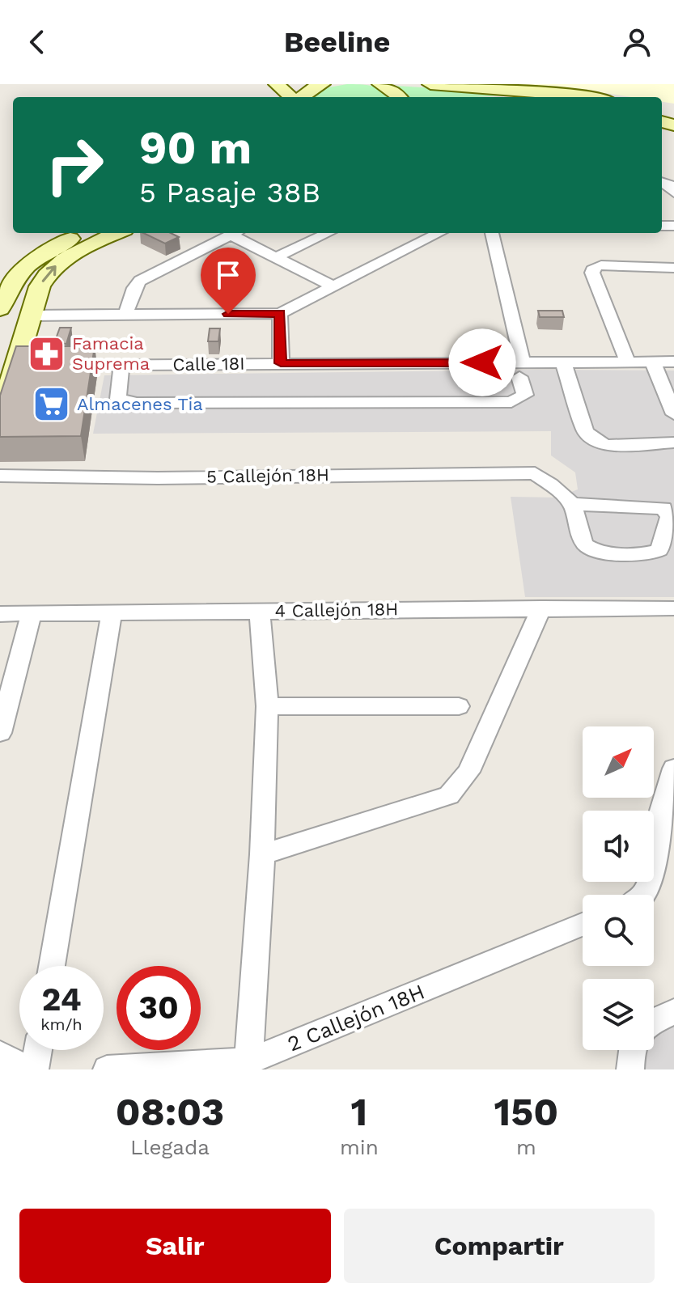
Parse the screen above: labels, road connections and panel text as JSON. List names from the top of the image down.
{
  "streets": {
    "street": [
      "Calle 18I",
      "5 Callejón 18H",
      "4 Callejón 18H",
      "2 Callejón 18H"
    ]
  },
  "places": {
    "pharmacy": ["Famacia Suprema"],
    "supermarket": ["Almacenes Tia"]
  },
  "north": "top right",
  "page": {
    "header": "Beeline",
    "turn": ["90 m", "5 Pasaje 38B"],
    "speed": "24 km/h",
    "limit": "30",
    "eta": [
      "08:03",
      "Llegada",
      "1",
      "min",
      "150",
      "m"
    ],
    "buttons": ["Salir", "Compartir"]
  }
}
